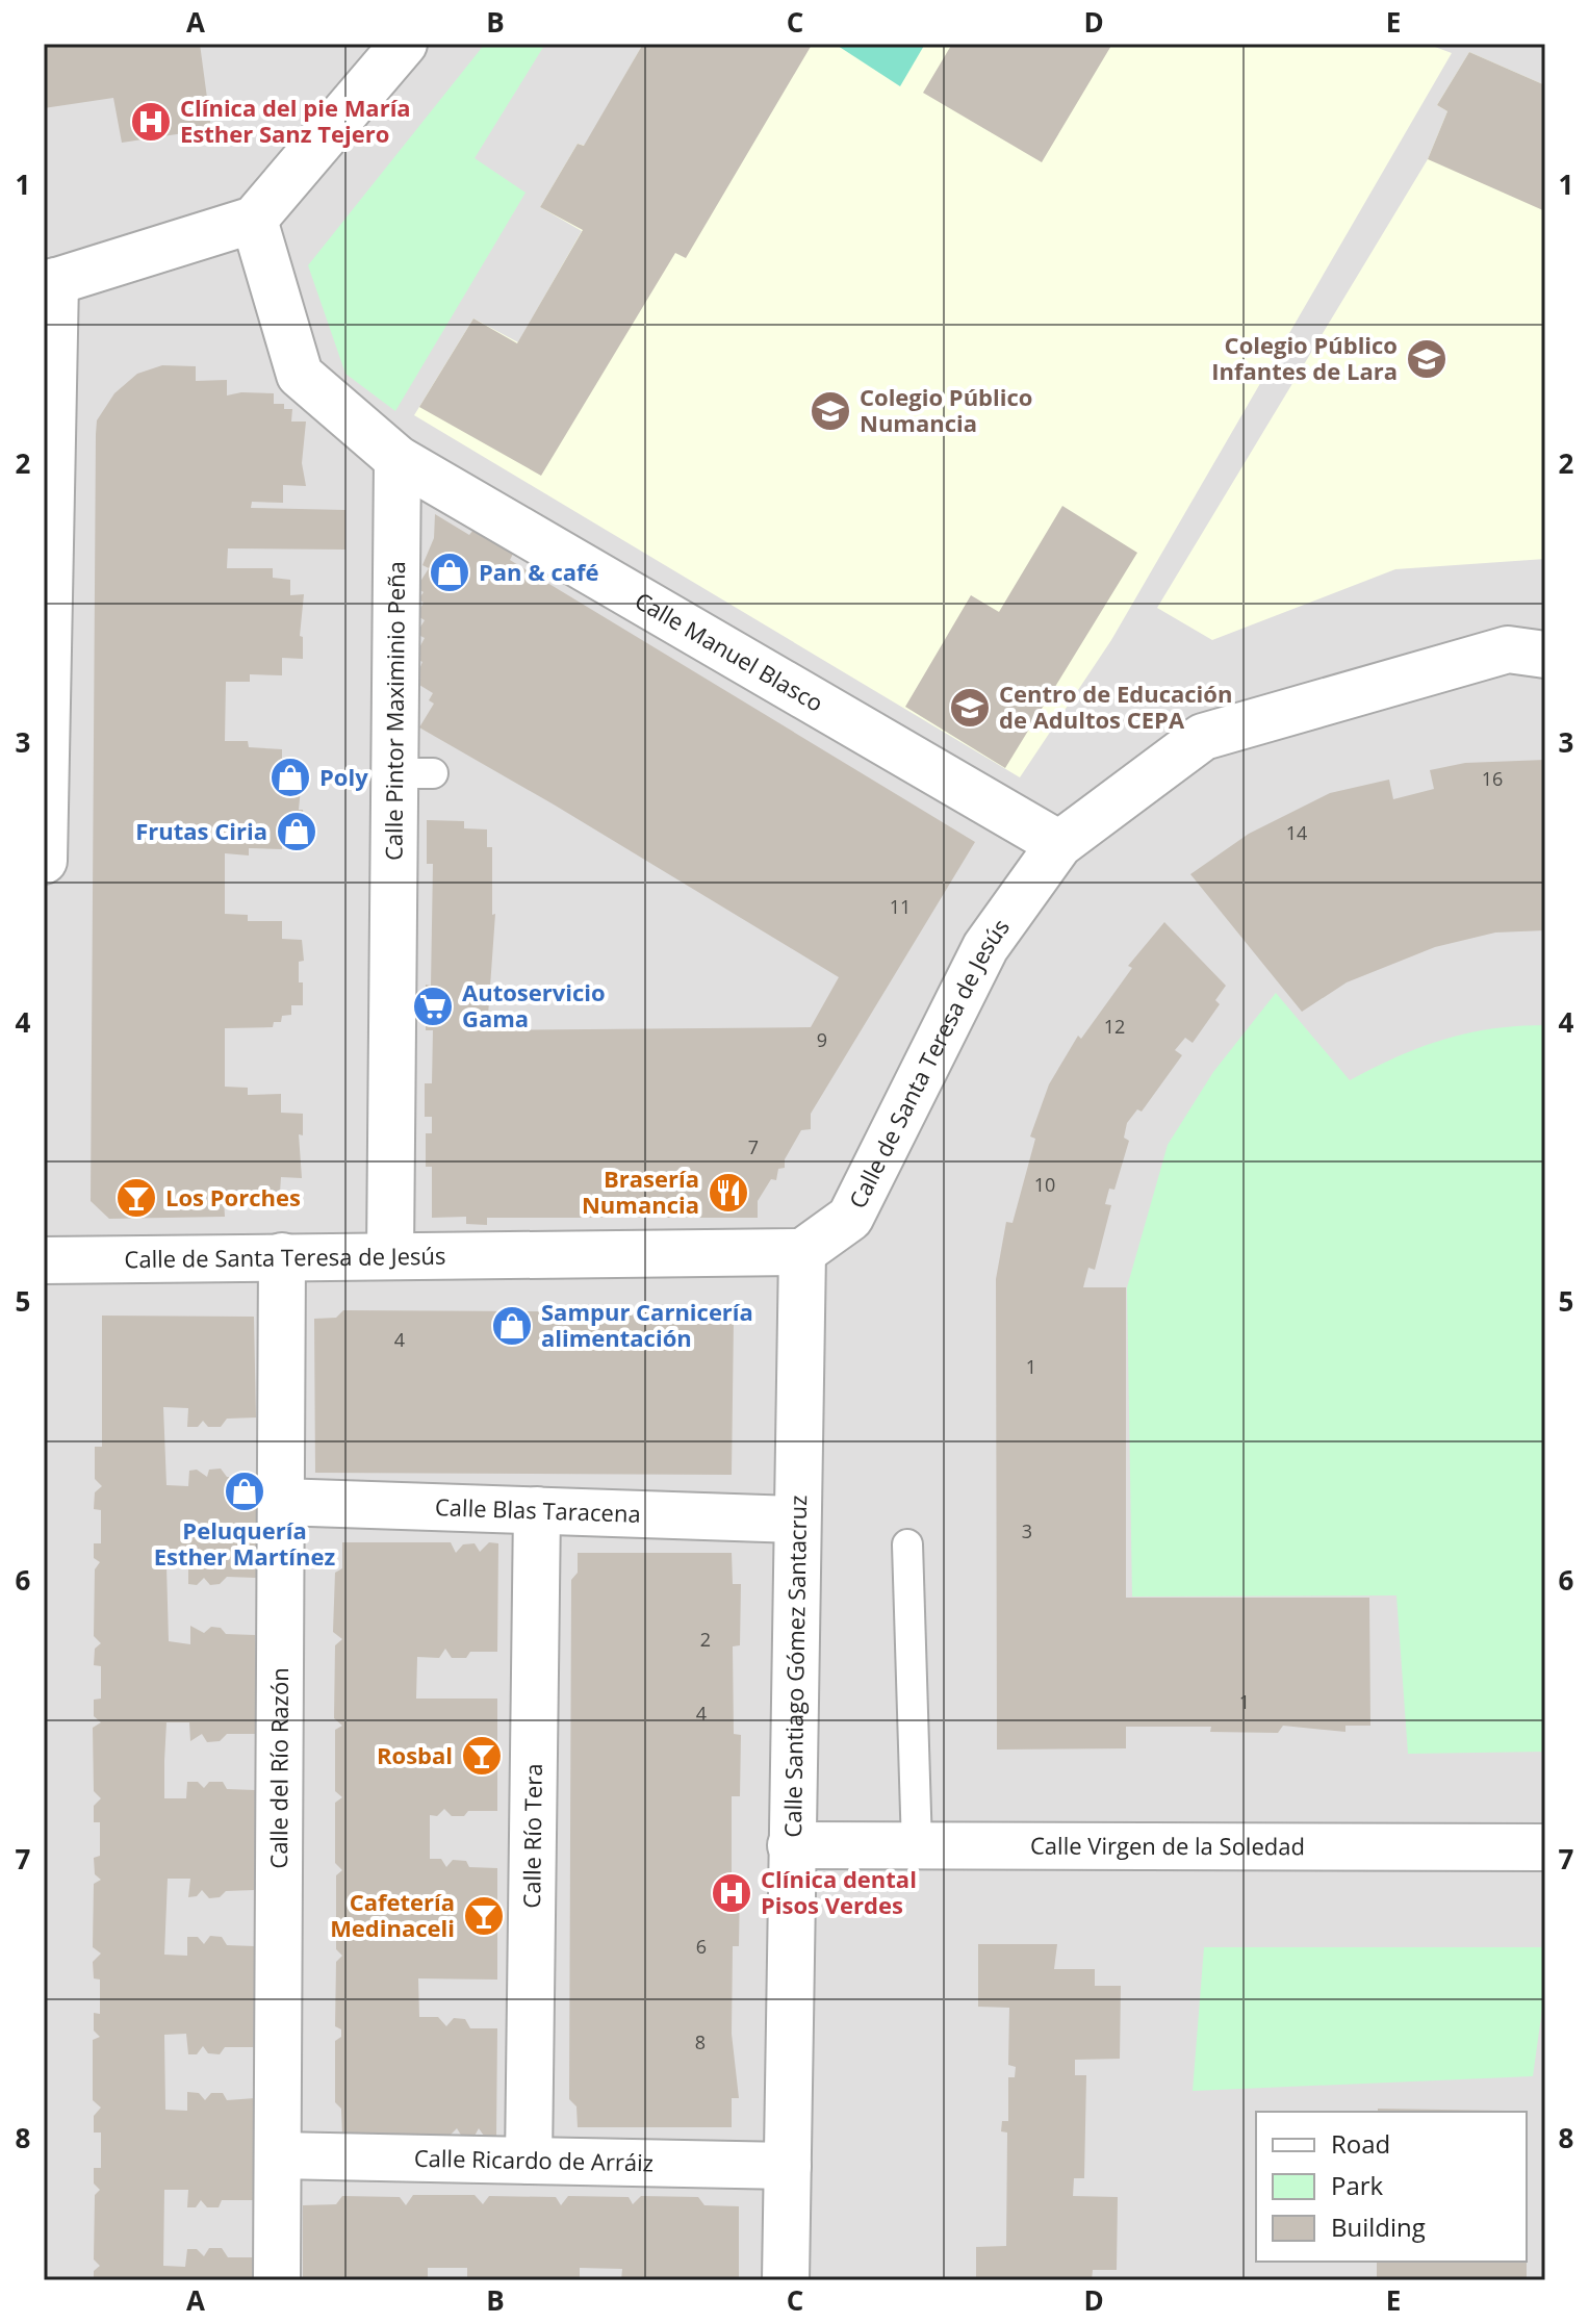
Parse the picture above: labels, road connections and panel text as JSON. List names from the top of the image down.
{
  "streets": {
    "street": [
      "Calle Manuel Blasco",
      "Calle Pintor Maximinio Peña",
      "Calle de Santa Teresa de Jesús",
      "Calle Blas Taracena",
      "Calle Santiago Gómez Santacruz",
      "Calle del Río Razón",
      "Calle Río Tera",
      "Calle Virgen de la Soledad",
      "Calle Ricardo de Arráiz"
    ]
  },
  "crossings": [
    ["Calle Manuel Blasco", "Calle Pintor Maximinio Peña"],
    ["Calle Manuel Blasco", "Calle de Santa Teresa de Jesús"],
    ["Calle Pintor Maximinio Peña", "Calle de Santa Teresa de Jesús"],
    ["Calle de Santa Teresa de Jesús", "Calle Santiago Gómez Santacruz"],
    ["Calle de Santa Teresa de Jesús", "Calle del Río Razón"],
    ["Calle Blas Taracena", "Calle Santiago Gómez Santacruz"],
    ["Calle Blas Taracena", "Calle del Río Razón"],
    ["Calle Blas Taracena", "Calle Río Tera"],
    ["Calle Santiago Gómez Santacruz", "Calle Virgen de la Soledad"],
    ["Calle Santiago Gómez Santacruz", "Calle Ricardo de Arráiz"],
    ["Calle del Río Razón", "Calle Ricardo de Arráiz"],
    ["Calle Río Tera", "Calle Ricardo de Arráiz"]
  ],
  "places": {
    "hospital": ["Clínica del pie María Esther Sanz Tejero", "Clínica dental Pisos Verdes"],
    "school or university": ["Colegio Público Infantes de Lara", "Colegio Público Numancia", "Centro de Educación de Adultos CEPA"],
    "shop": [
      "Pan & café",
      "Poly",
      "Frutas Ciria",
      "Sampur Carnicería alimentación",
      "Peluquería Esther Martínez"
    ],
    "supermarket": ["Autoservicio Gama"],
    "restaurant": ["Brasería Numancia"],
    "bar": ["Los Porches", "Rosbal", "Cafetería Medinaceli"]
  },
  "house_numbers": [
    "16",
    "14",
    "11",
    "12",
    "9",
    "7",
    "10",
    "4",
    "1",
    "3",
    "2",
    "1",
    "4",
    "6",
    "8"
  ],
  "legend": ["Road", "Park", "Building"],
  "grid": {
    "columns": [
      "A",
      "B",
      "C",
      "D",
      "E"
    ],
    "rows": [
      "1",
      "2",
      "3",
      "4",
      "5",
      "6",
      "7",
      "8"
    ]
  }
}
